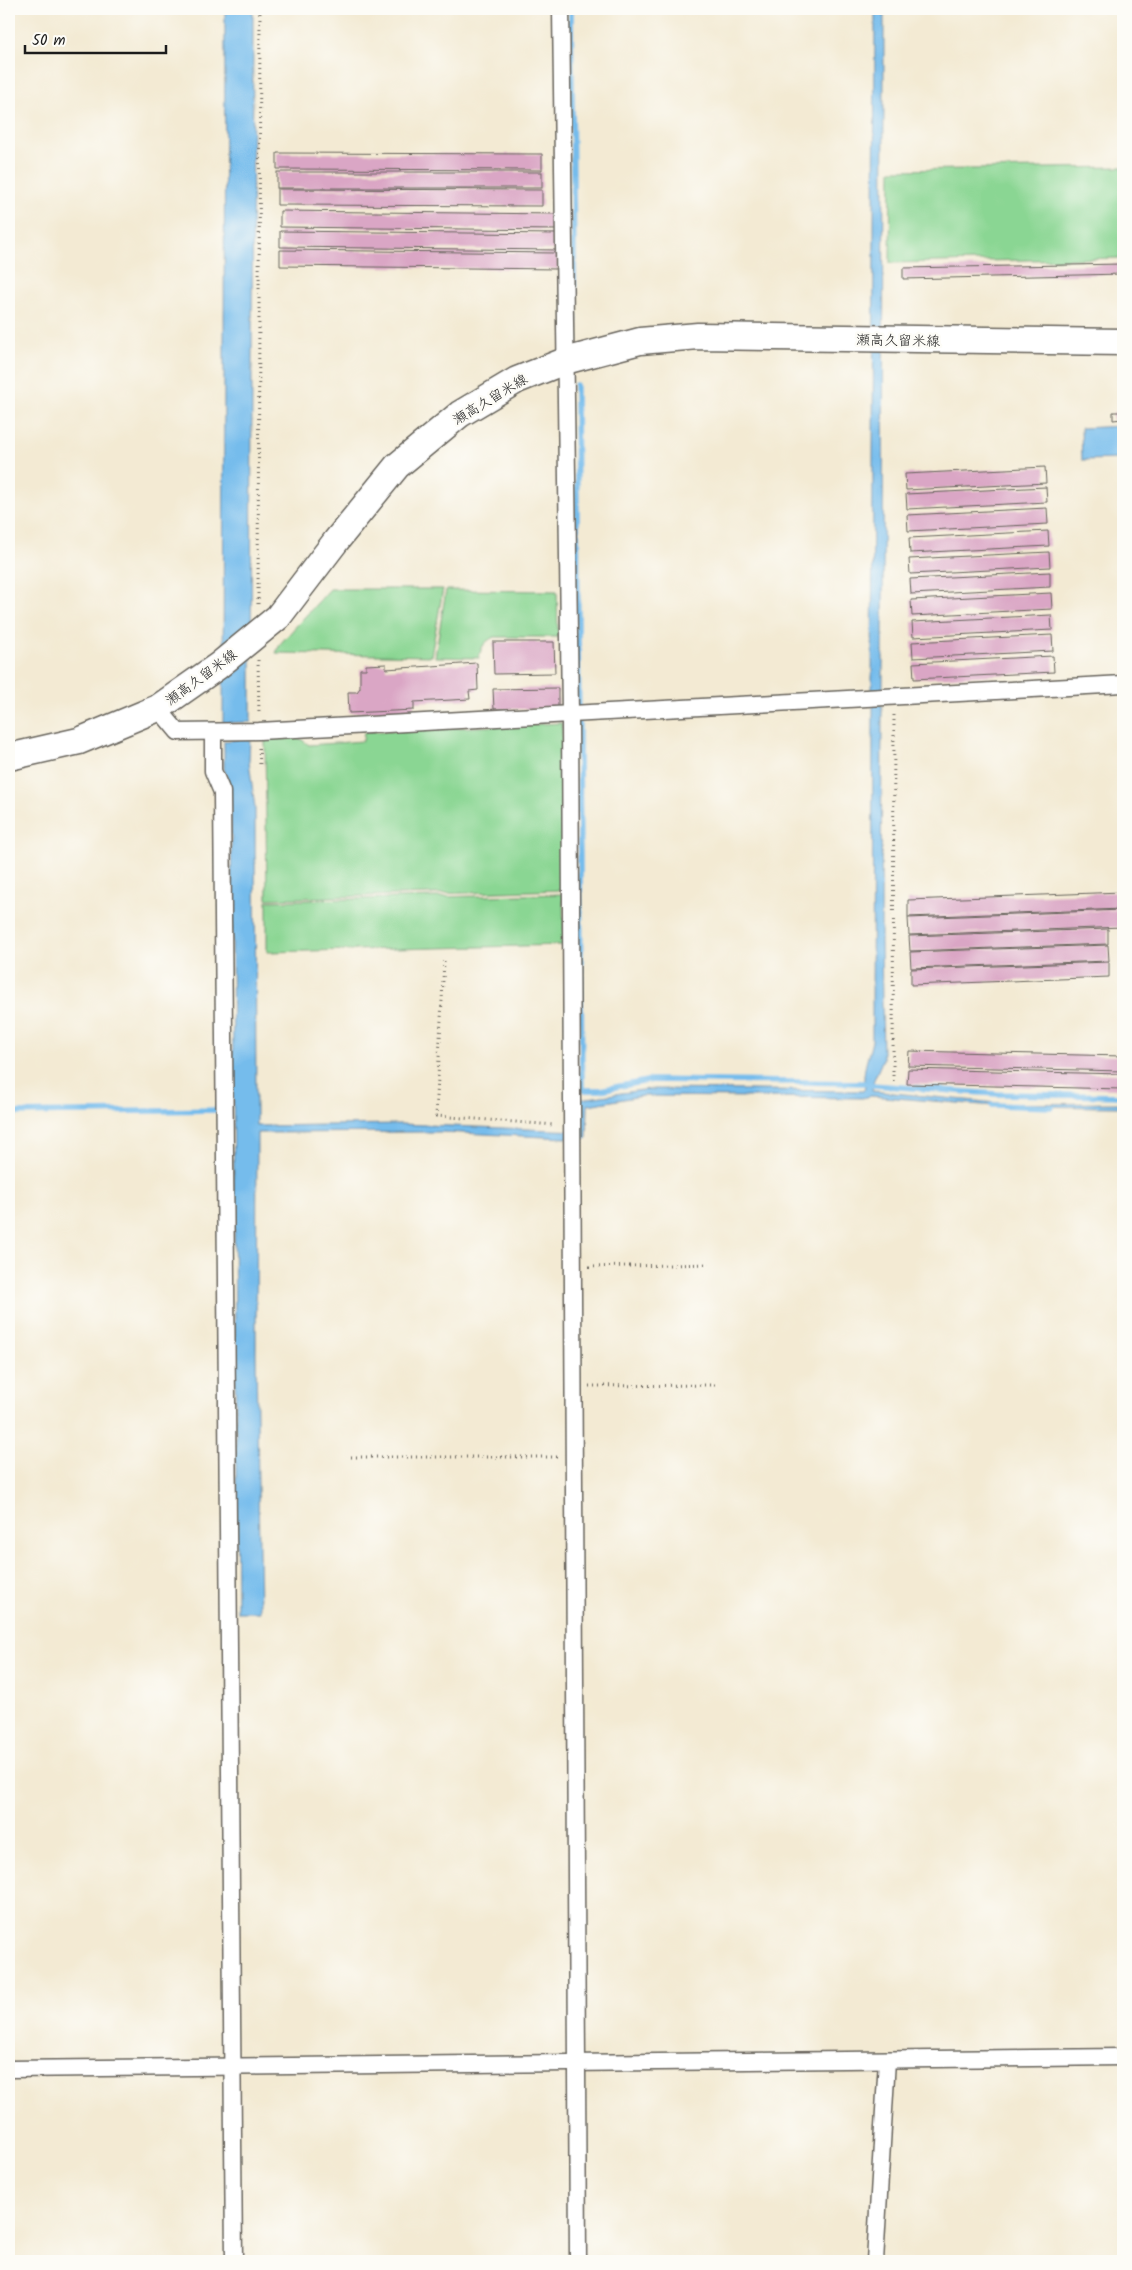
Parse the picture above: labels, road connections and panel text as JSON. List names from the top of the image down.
{
  "streets": {
    "main road": ["瀬高久留米線"]
  },
  "scale_bar": "50 m"
}
